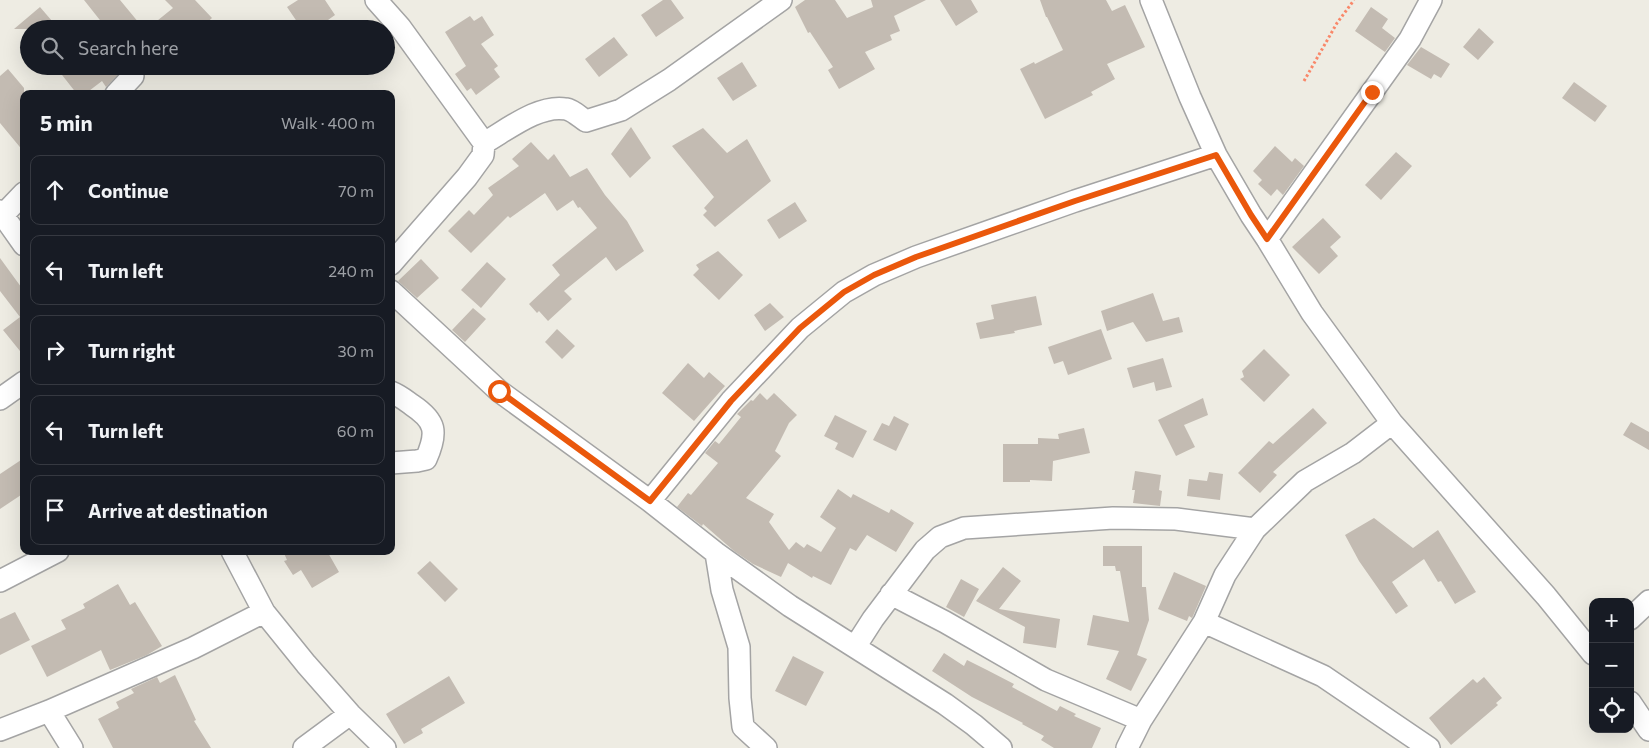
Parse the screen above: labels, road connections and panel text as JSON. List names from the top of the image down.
{
  "page": {
    "search": "Search here",
    "heading": ["5 min", "Walk · 400 m"],
    "list": [
      ["Continue", "70 m"],
      ["Turn left", "240 m"],
      ["Turn right", "30 m"],
      ["Turn left", "60 m"],
      "Arrive at destination"
    ],
    "map_buttons": ["+", "−"]
  }
}
